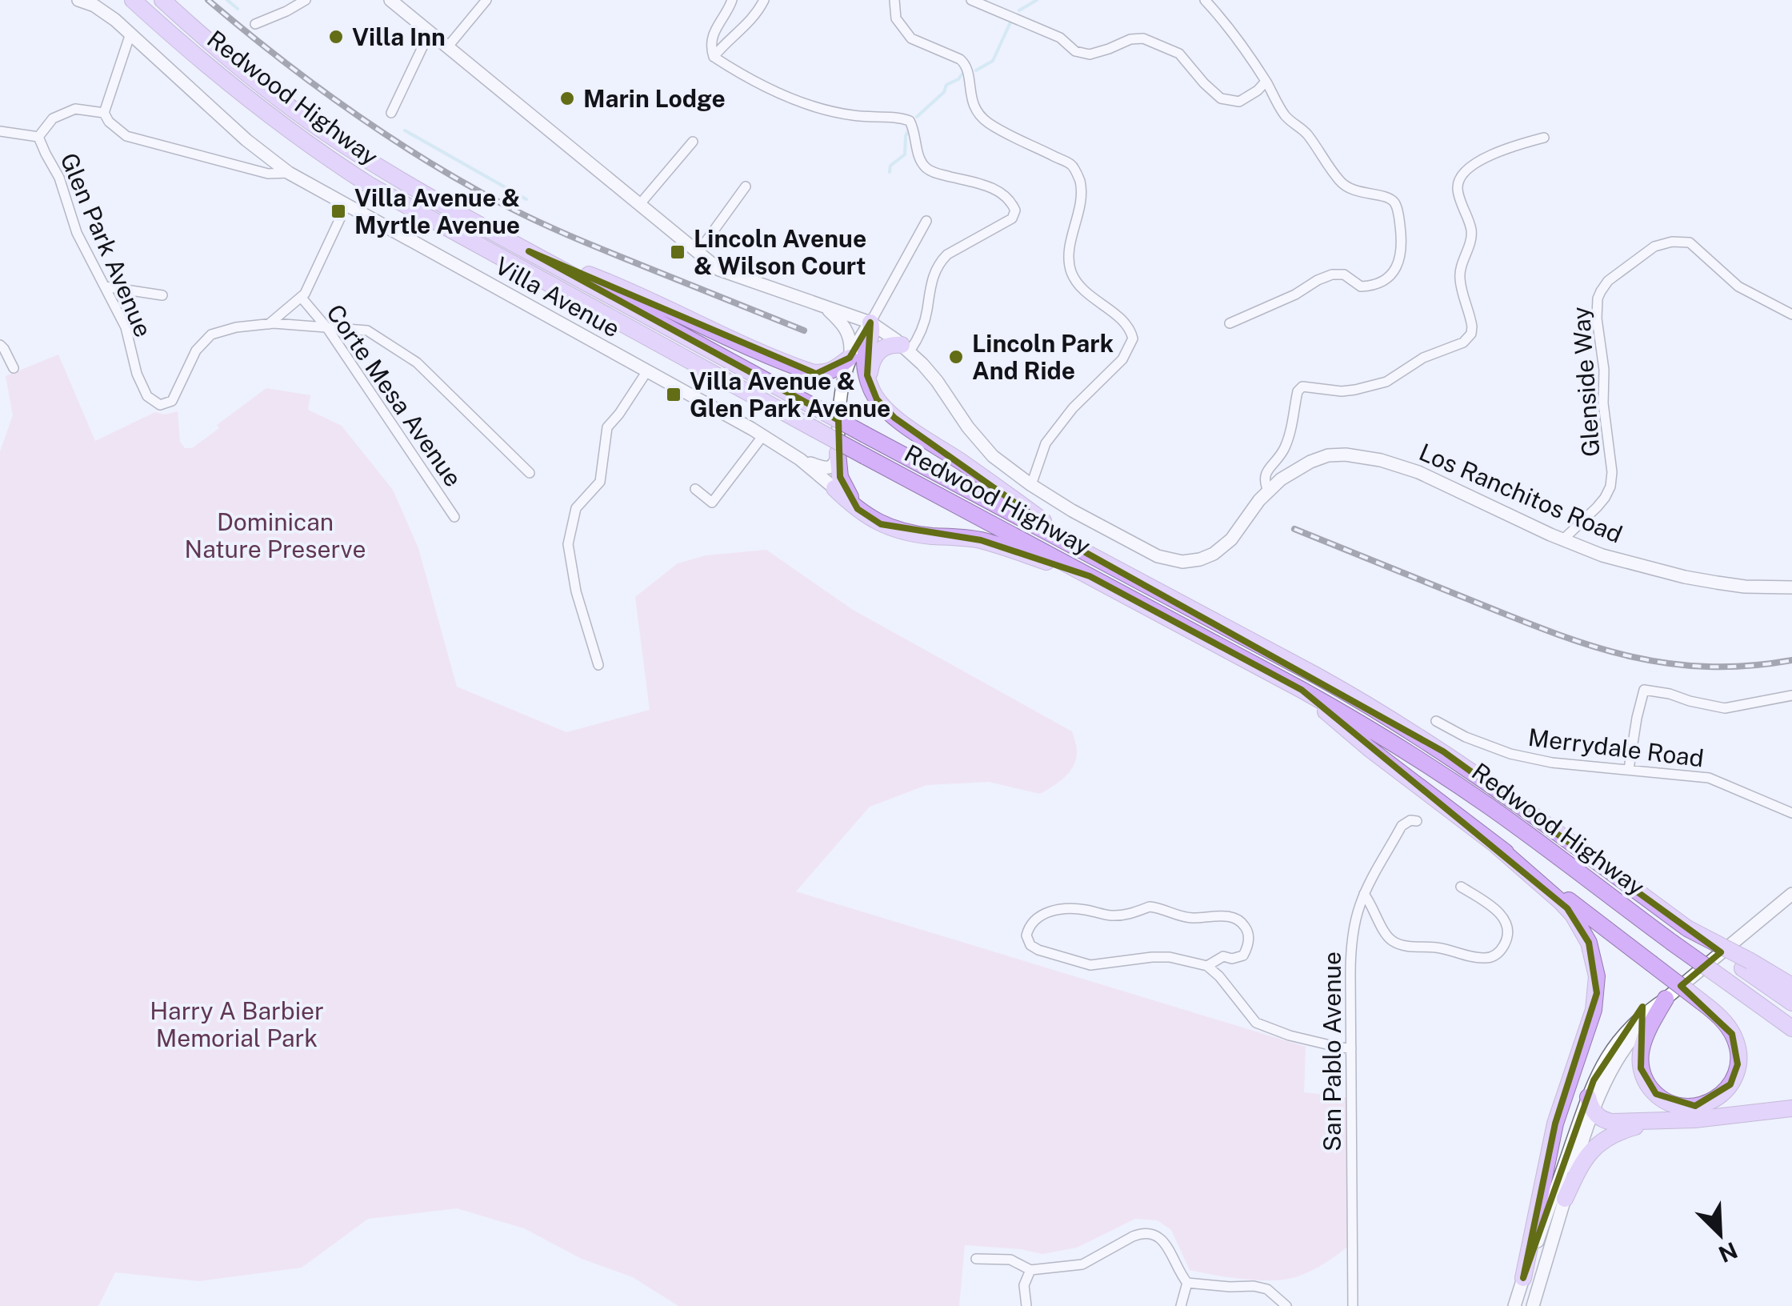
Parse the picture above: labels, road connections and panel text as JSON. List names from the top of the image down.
{
  "streets": {
    "highway": ["Redwood Highway"],
    "main road": ["Villa Avenue", "Los Ranchitos Road"],
    "street": [
      "Glen Park Avenue",
      "Glenside Way",
      "Corte Mesa Avenue",
      "Merrydale Road",
      "San Pablo Avenue"
    ]
  },
  "crossings": [
    ["Glen Park Avenue", "Villa Avenue"],
    ["Glen Park Avenue", "Corte Mesa Avenue"],
    ["Glenside Way", "Los Ranchitos Road"]
  ],
  "parks": ["Dominican Nature Preserve", "Harry A Barbier Memorial Park"],
  "places": {
    "other": ["Villa Inn", "Marin Lodge", "Lincoln Park And Ride"],
    "transit": ["Villa Avenue & Myrtle Avenue", "Lincoln Avenue & Wilson Court", "Villa Avenue & Glen Park Avenue"]
  },
  "north": "bottom right"
}
